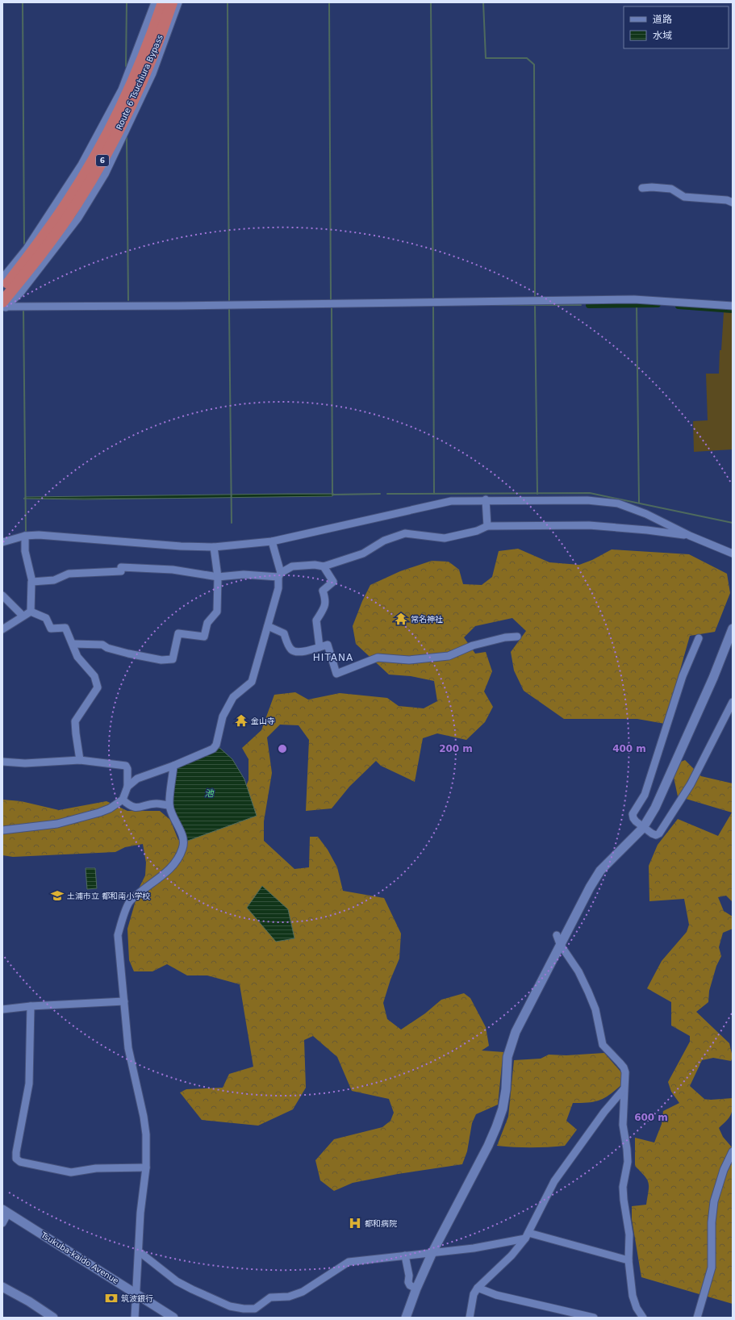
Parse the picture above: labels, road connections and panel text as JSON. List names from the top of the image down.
{
  "streets": {
    "highway": ["Route 6 Tsuchiura Bypass", "6"],
    "street": ["Tsukuba-kaido Avenue"]
  },
  "districts": ["HITANA"],
  "water": ["池"],
  "places": {
    "temple": ["常名神社", "金山寺"],
    "school or university": ["土浦市立 都和南小学校"],
    "hospital": ["都和病院"],
    "bank": ["筑波銀行"]
  },
  "legend": ["道路", "水域"],
  "rings": ["200 m", "400 m", "600 m"]
}
